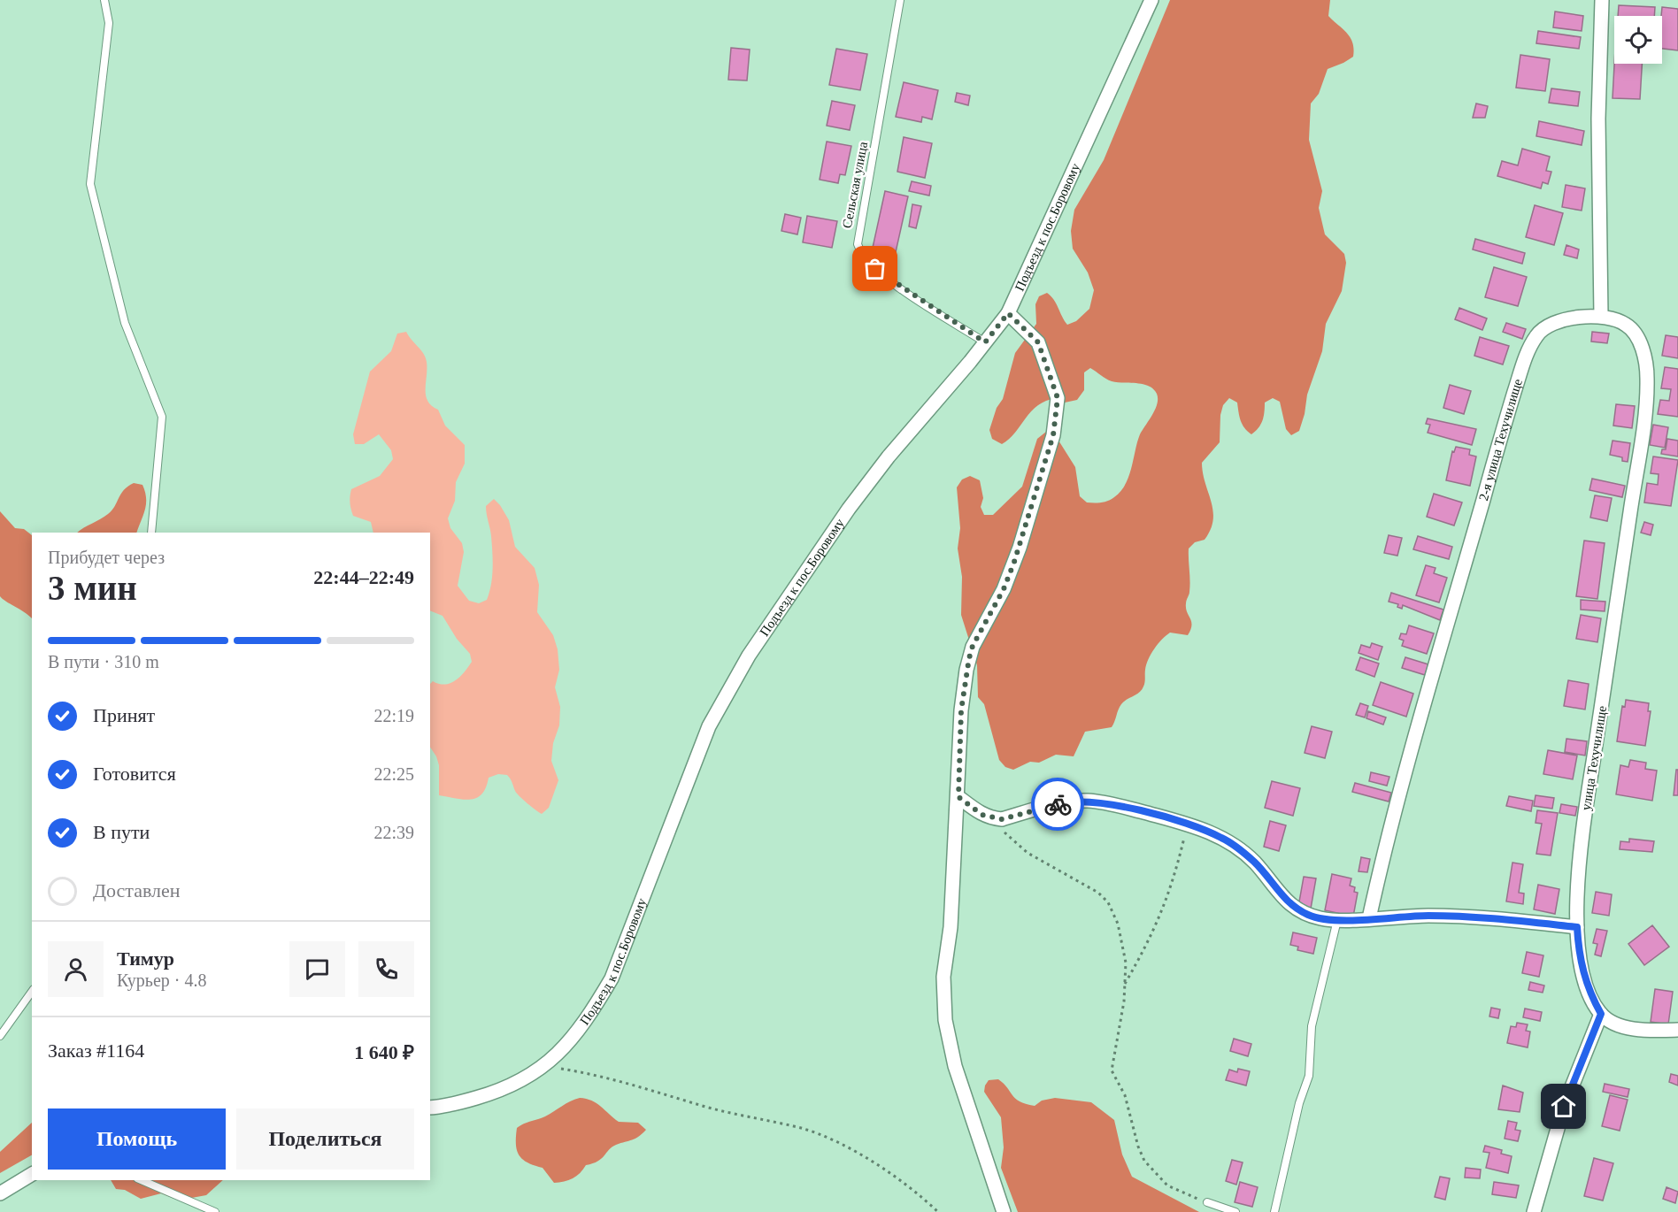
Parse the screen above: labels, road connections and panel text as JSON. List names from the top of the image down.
{
  "streets": {
    "street": ["Подъезд к пос.Боровому", "2-я улица Техучилище", "улица Техучилище"],
    "lane": ["Сельская улица"]
  },
  "crossings": [
    ["Сельская улица", "Подъезд к пос.Боровому"],
    ["2-я улица Техучилище", "улица Техучилище"]
  ],
  "page": {
    "heading": ["3 мин", "Прибудет через", "22:44–22:49"],
    "panel": [
      "Тимур",
      "Курьер · 4.8",
      "Заказ #1164",
      "1 640 ₽"
    ],
    "bar": "В пути · 310 m",
    "list": [
      ["Принят", "22:19"],
      ["Готовится", "22:25"],
      ["В пути", "22:39"],
      "Доставлен"
    ],
    "buttons": ["Помощь", "Поделиться"]
  }
}
